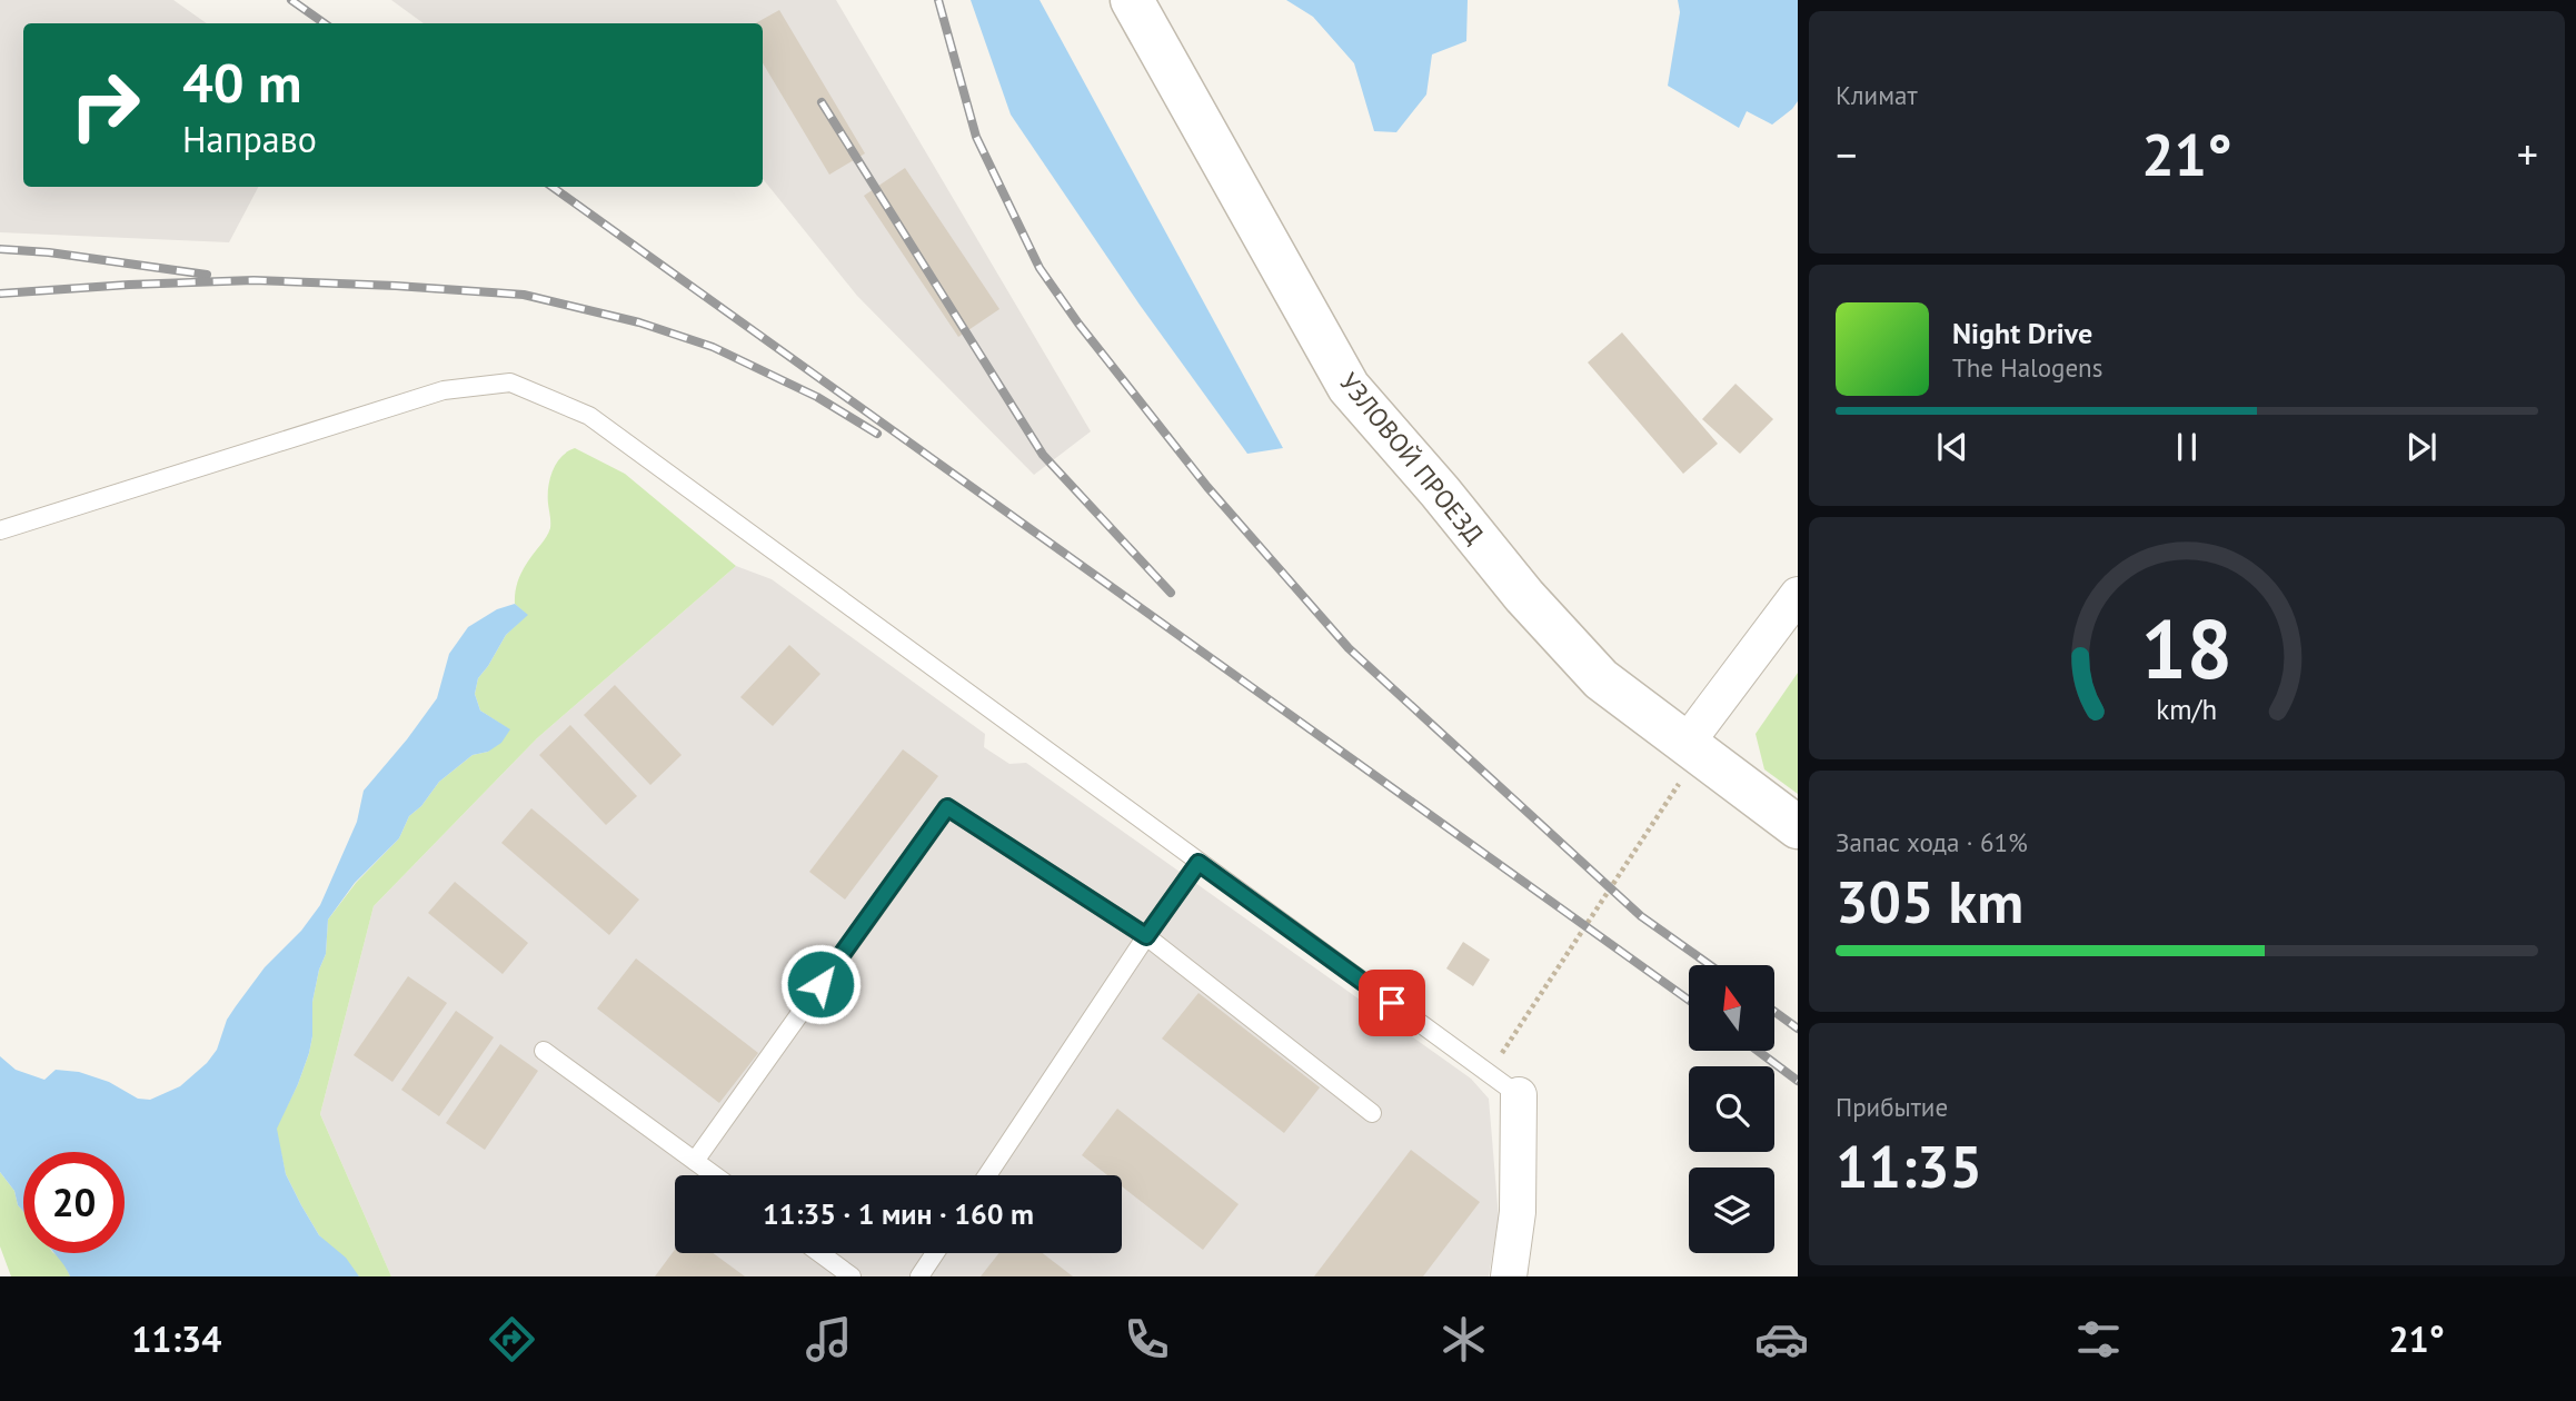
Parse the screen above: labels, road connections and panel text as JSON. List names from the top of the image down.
{
  "streets": {
    "street": ["УЗЛОВОЙ ПРОЕЗД"]
  },
  "north": "top",
  "page": {
    "tile": [
      "Климат",
      ["Запас хода · 61%", "305 km"],
      ["Прибытие", "11:35"]
    ],
    "turn": ["40 m", "Направо"],
    "heat": ["−", "21°", "+"],
    "song": ["Night Drive", "The Halogens"],
    "limit": "20",
    "trip": "11:35 · 1 мин · 160 m",
    "tabs": ["11:34", "21°"],
    "gauge": ["18", "km/h"]
  }
}
